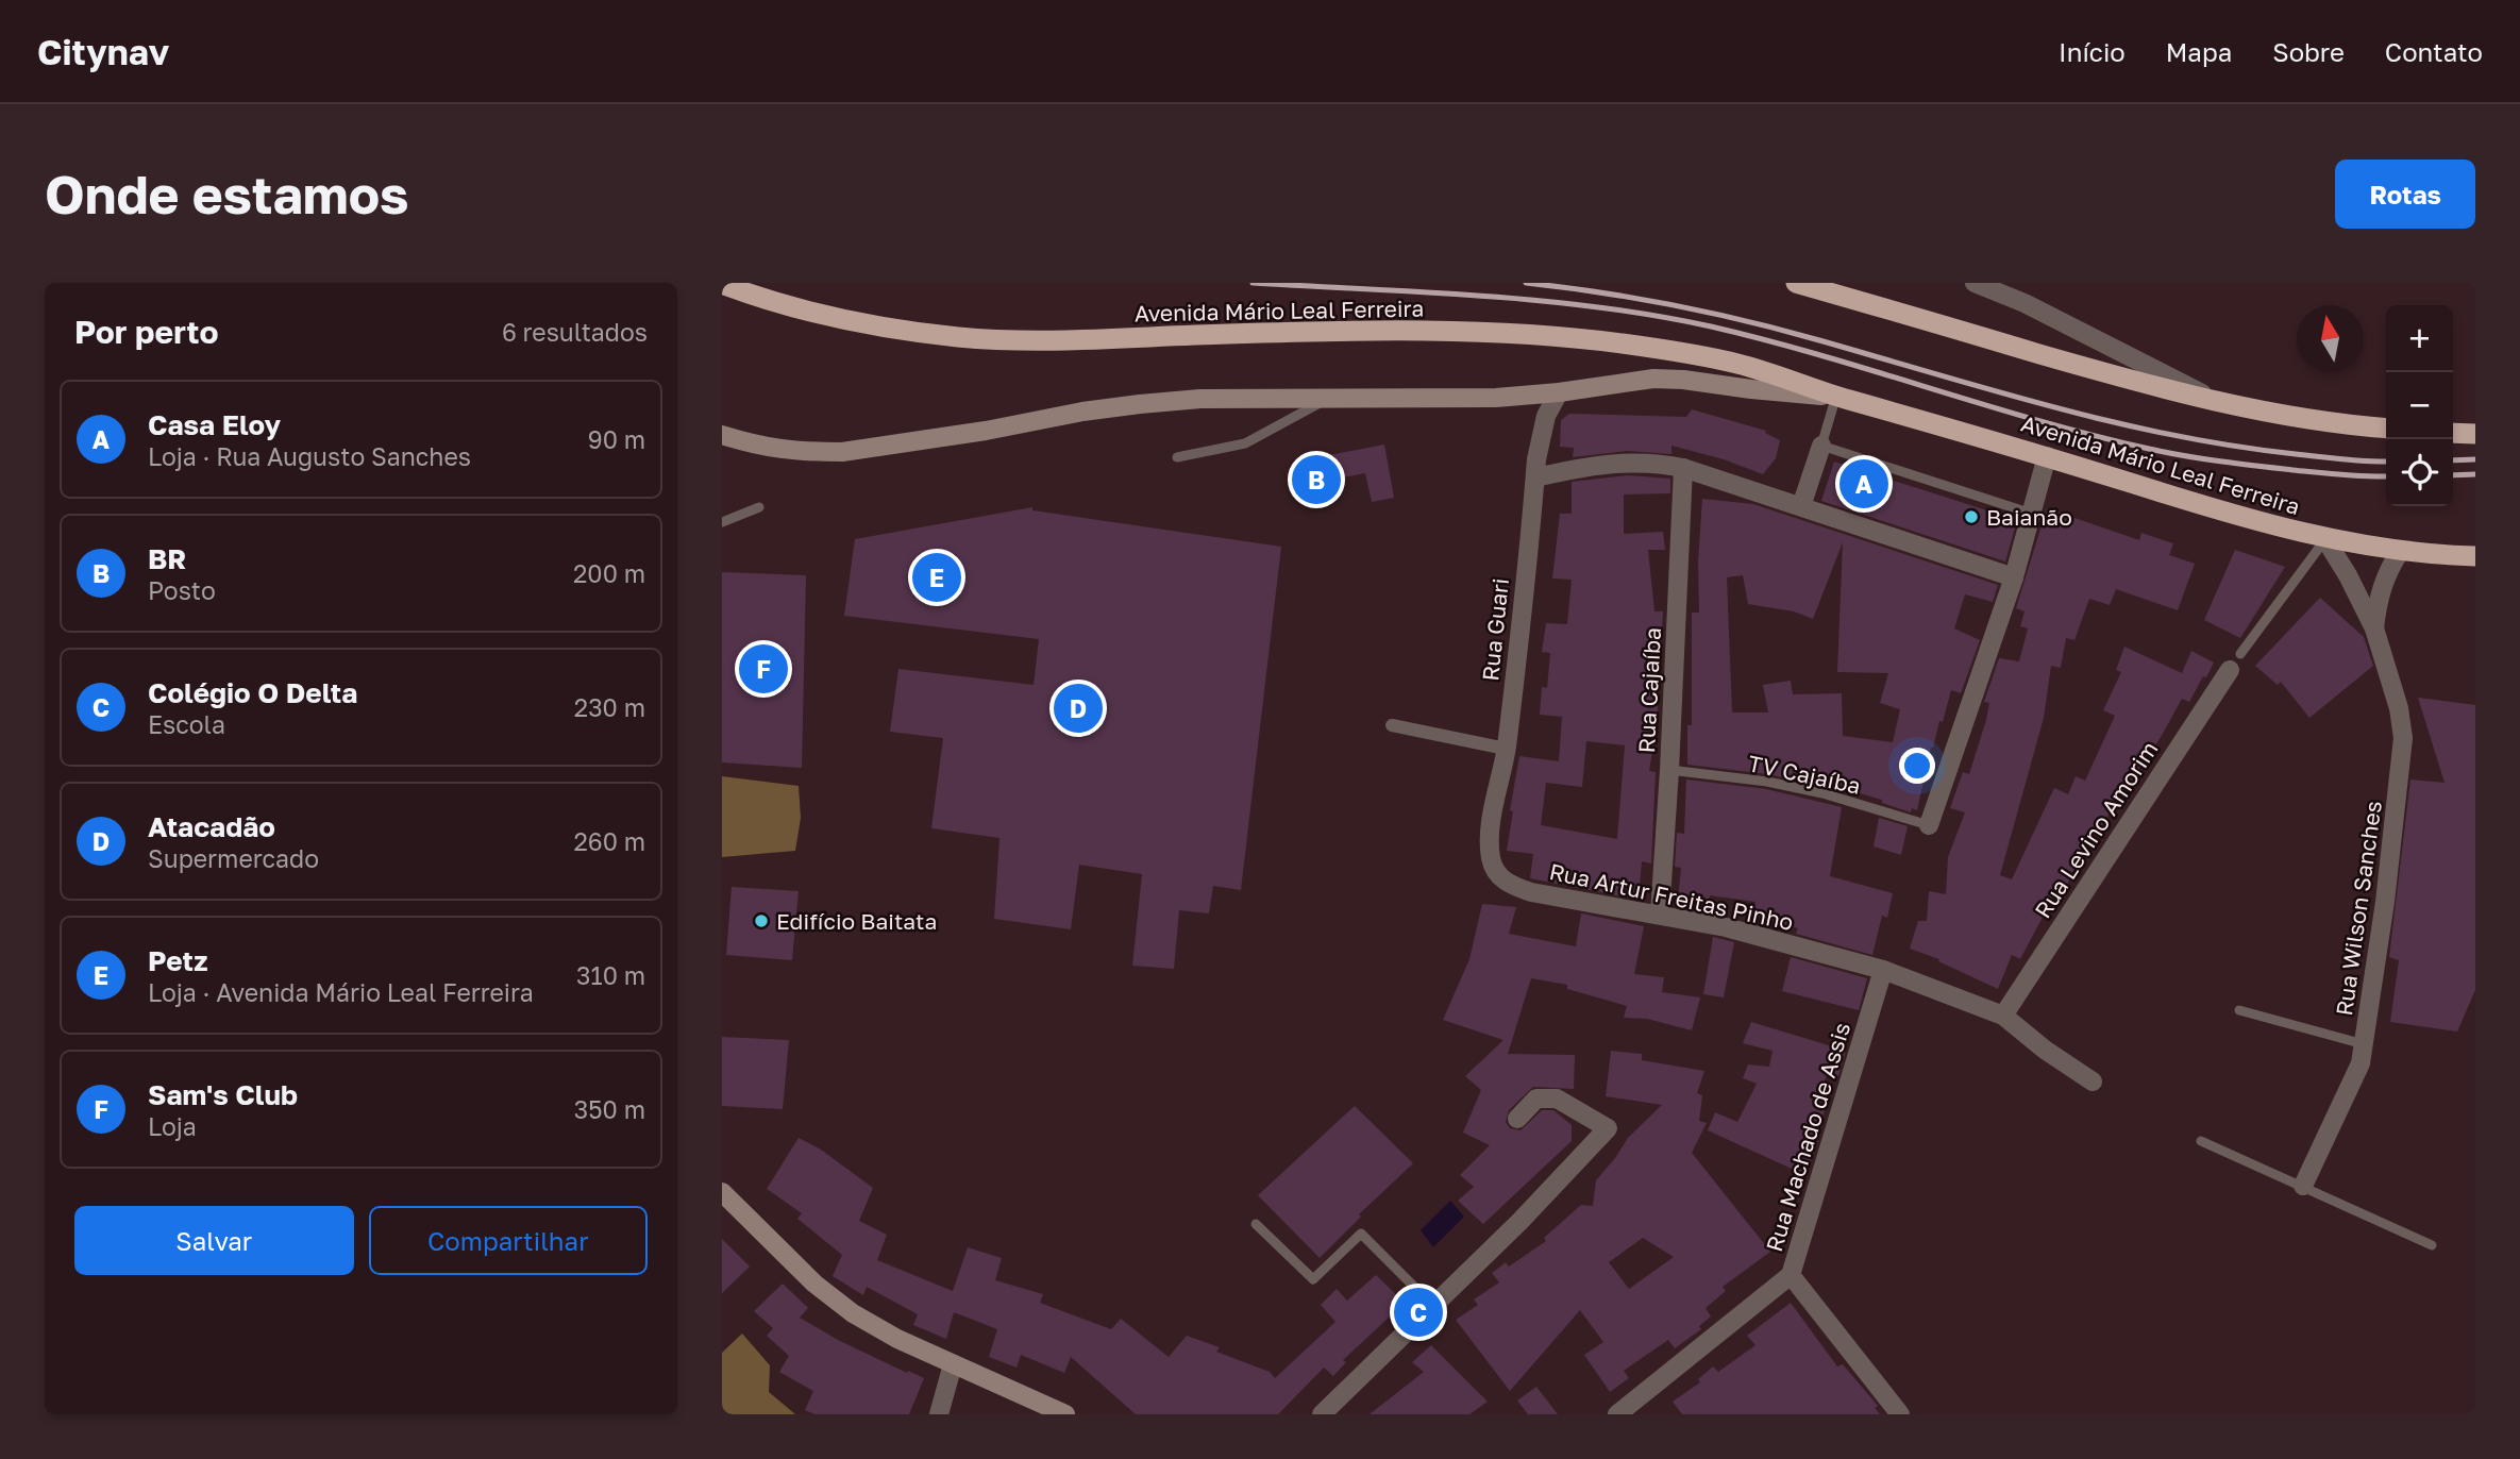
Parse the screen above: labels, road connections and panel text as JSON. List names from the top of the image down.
{
  "streets": {
    "highway": ["Avenida Mário Leal Ferreira"],
    "street": [
      "Rua Guari",
      "Rua Cajaíba",
      "Rua Levino Amorim",
      "Rua Artur Freitas Pinho",
      "Rua Wilson Sanches",
      "Rua Machado de Assis"
    ],
    "lane": ["TV Cajaíba"]
  },
  "crossings": [
    ["Avenida Mário Leal Ferreira", "Rua Guari"],
    ["Avenida Mário Leal Ferreira", "Rua Wilson Sanches"],
    ["Rua Guari", "Rua Artur Freitas Pinho"],
    ["Rua Cajaíba", "TV Cajaíba"],
    ["Rua Cajaíba", "Rua Artur Freitas Pinho"],
    ["Rua Artur Freitas Pinho", "Rua Machado de Assis"]
  ],
  "places": ["Baianão", "Edifício Baitata"],
  "north": "top",
  "page": {
    "header": "Citynav",
    "nav": [
      "Início",
      "Mapa",
      "Sobre",
      "Contato"
    ],
    "buttons": [
      "Rotas",
      ["Salvar", "Compartilhar"]
    ],
    "title": "Onde estamos",
    "heading": ["Por perto", "6 resultados"],
    "map_buttons": ["+", "−"],
    "list": [
      {
        "mark": "A",
        "name": "Casa Eloy",
        "note": "Loja · Rua Augusto Sanches",
        "value": "90 m"
      },
      {
        "mark": "B",
        "name": "BR",
        "note": "Posto",
        "value": "200 m"
      },
      {
        "mark": "C",
        "name": "Colégio O Delta",
        "note": "Escola",
        "value": "230 m"
      },
      {
        "mark": "D",
        "name": "Atacadão",
        "note": "Supermercado",
        "value": "260 m"
      },
      {
        "mark": "E",
        "name": "Petz",
        "note": "Loja · Avenida Mário Leal Ferreira",
        "value": "310 m"
      },
      {
        "mark": "F",
        "name": "Sam's Club",
        "note": "Loja",
        "value": "350 m"
      }
    ],
    "pins": [
      "B",
      "A",
      "E",
      "F",
      "D",
      "C"
    ]
  }
}
